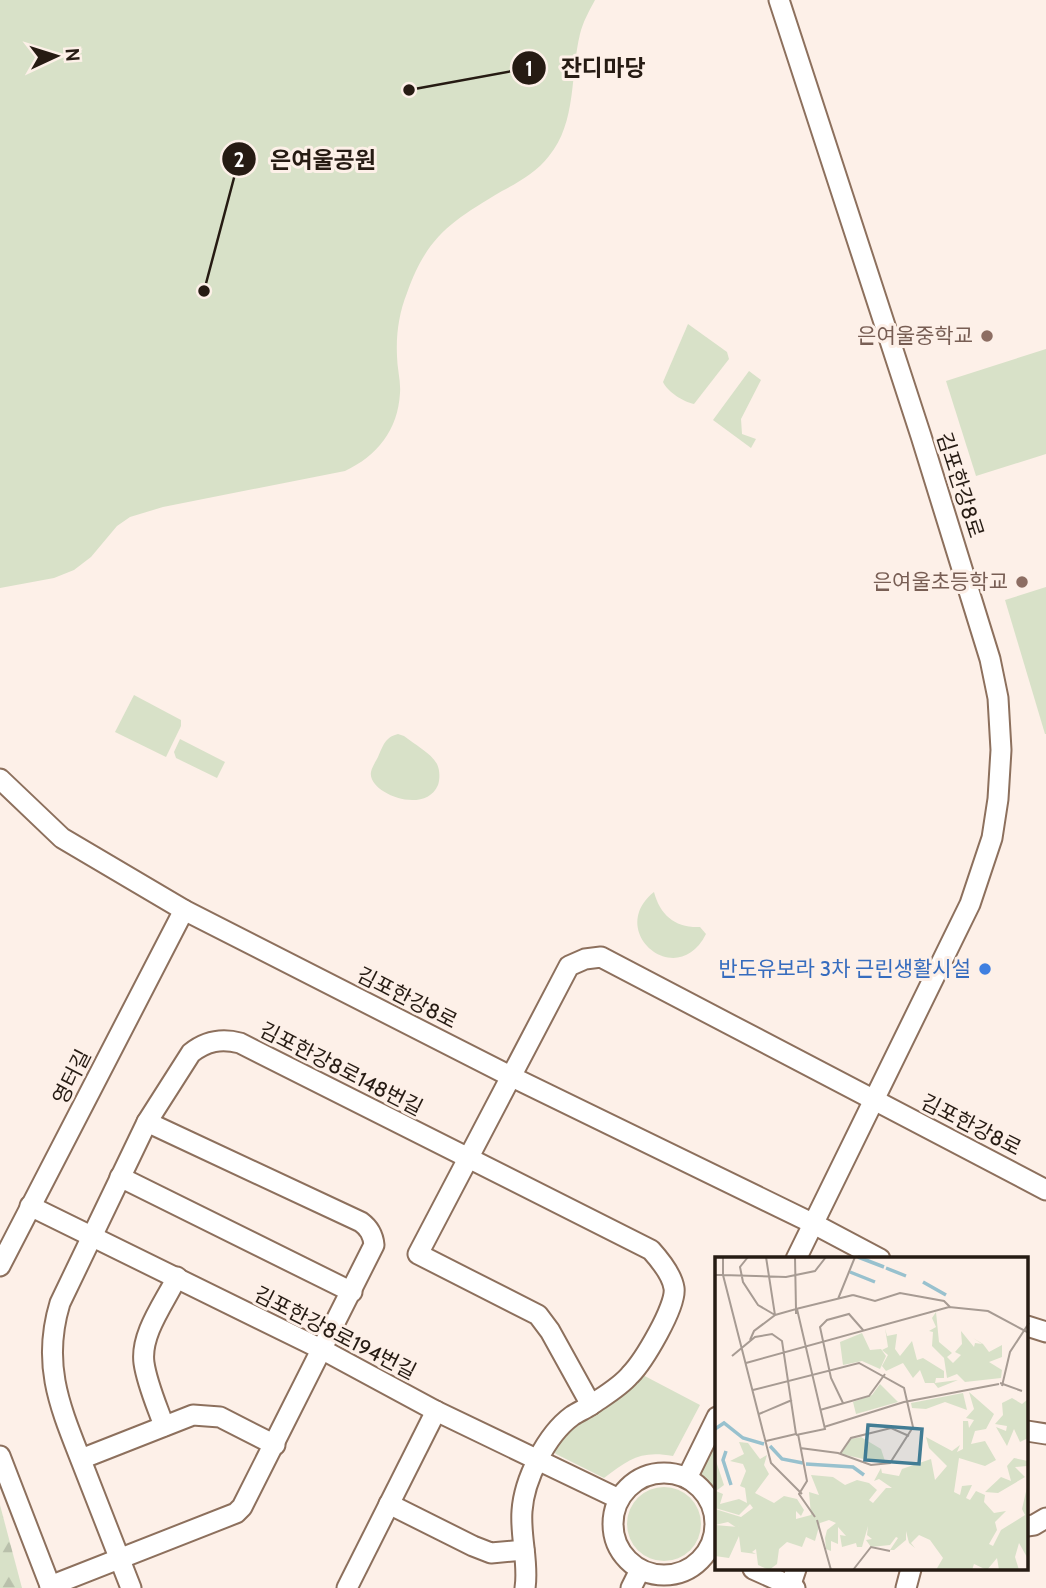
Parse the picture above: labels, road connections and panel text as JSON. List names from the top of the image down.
{
  "streets": {
    "street": [
      "김포한강8로",
      "김포한강8로148번길",
      "영터길",
      "김포한강8로194번길"
    ]
  },
  "crossings": [
    ["김포한강8로", "영터길"],
    ["김포한강8로148번길", "김포한강8로194번길"],
    ["영터길", "김포한강8로194번길"]
  ],
  "places": [
    "잔디마당",
    "은여울공원",
    "은여울중학교",
    "은여울초등학교",
    "반도유보라 3차 근린생활시설"
  ],
  "north": "right"
}
